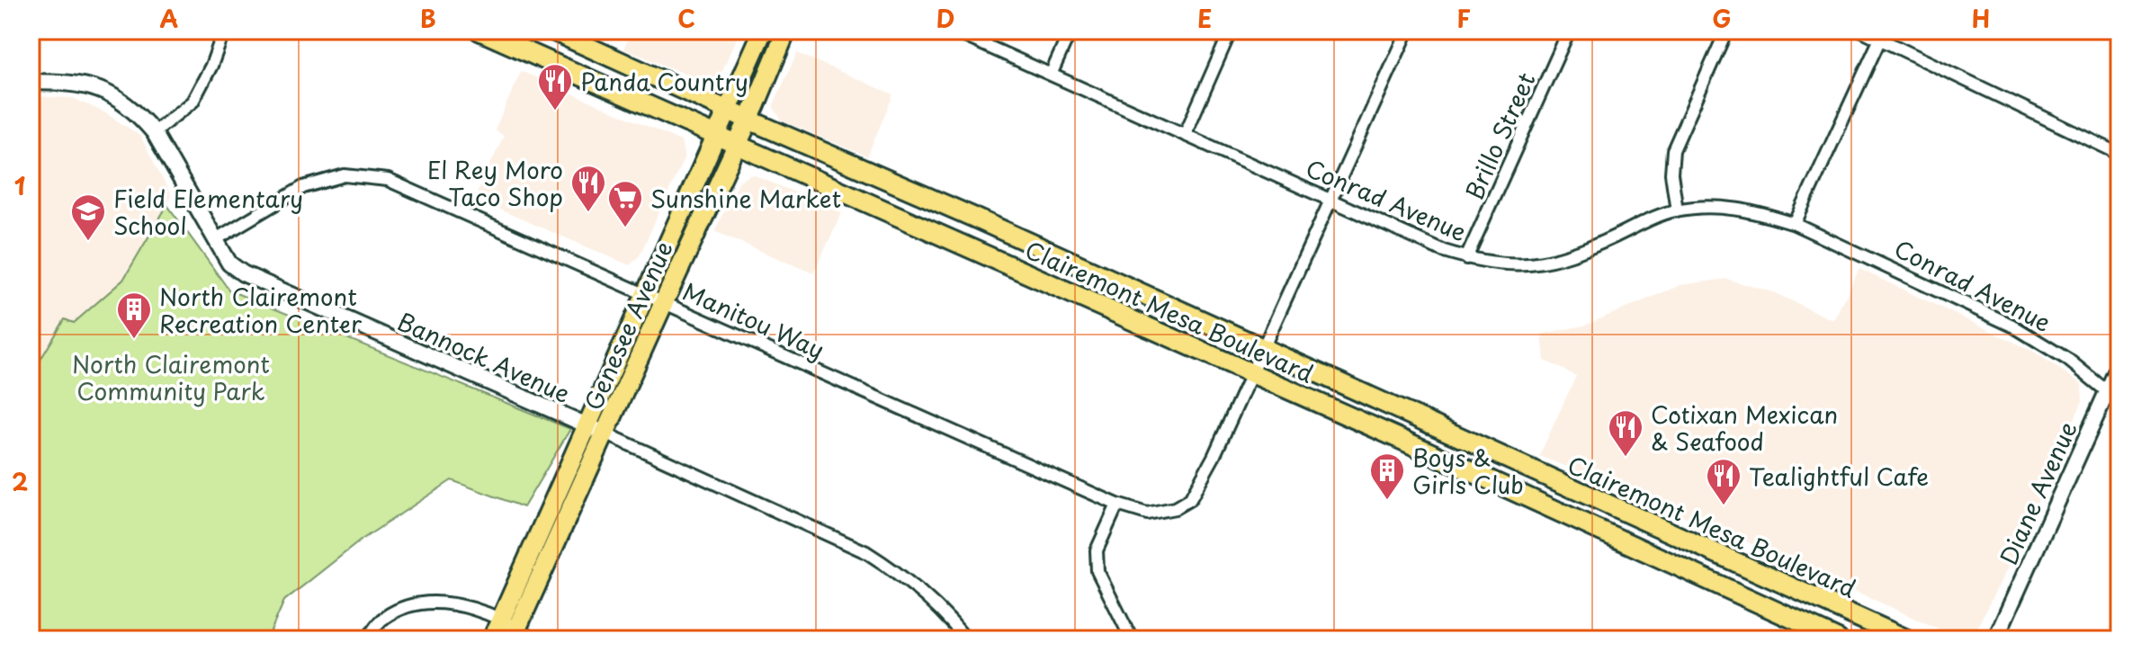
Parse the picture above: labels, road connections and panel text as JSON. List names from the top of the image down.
{
  "streets": {
    "main road": ["Clairemont Mesa Boulevard", "Genesee Avenue"],
    "street": [
      "Brillo Street",
      "Conrad Avenue",
      "Manitou Way",
      "Bannock Avenue",
      "Diane Avenue"
    ]
  },
  "crossings": [
    ["Brillo Street", "Conrad Avenue"],
    ["Conrad Avenue", "Manitou Way"],
    ["Conrad Avenue", "Diane Avenue"],
    ["Clairemont Mesa Boulevard", "Manitou Way"],
    ["Clairemont Mesa Boulevard", "Genesee Avenue"],
    ["Manitou Way", "Genesee Avenue"],
    ["Manitou Way", "Bannock Avenue"],
    ["Genesee Avenue", "Bannock Avenue"]
  ],
  "parks": ["North Clairemont Community Park"],
  "places": {
    "restaurant": [
      "Panda Country",
      "El Rey Moro Taco Shop",
      "Cotixan Mexican & Seafood",
      "Tealightful Cafe"
    ],
    "supermarket": ["Sunshine Market"],
    "school or university": ["Field Elementary School"],
    "building": ["North Clairemont Recreation Center", "Boys & Girls Club"]
  },
  "grid": {
    "columns": [
      "A",
      "B",
      "C",
      "D",
      "E",
      "F",
      "G",
      "H"
    ],
    "rows": ["1", "2"]
  }
}
